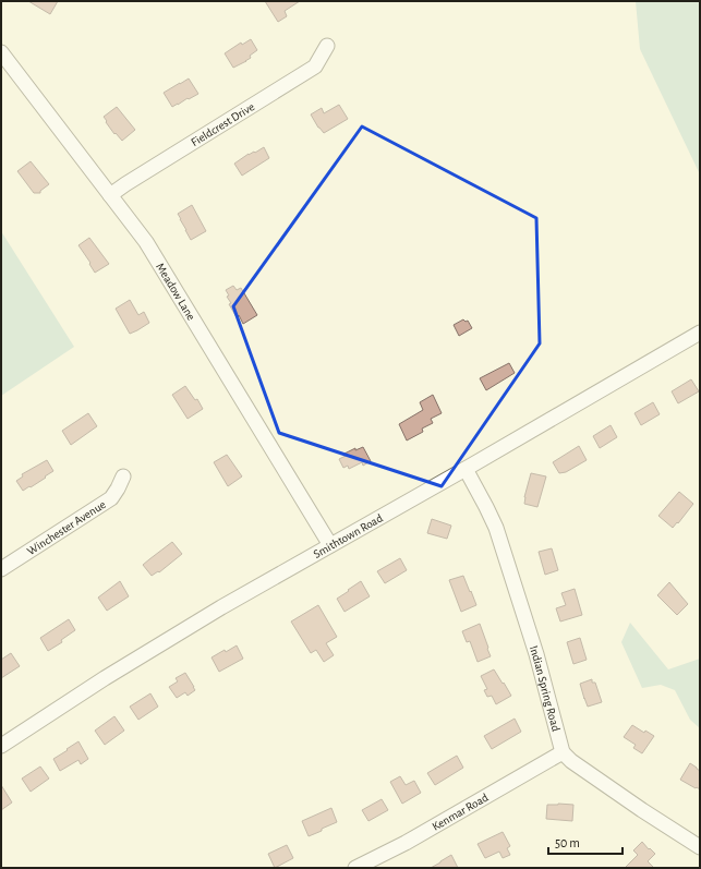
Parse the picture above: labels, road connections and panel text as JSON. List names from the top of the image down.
{
  "streets": {
    "street": [
      "Fieldcrest Drive",
      "Meadow Lane",
      "Winchester Avenue",
      "Smithtown Road",
      "Indian Spring Road",
      "Kenmar Road"
    ]
  },
  "crossings": [
    ["Fieldcrest Drive", "Meadow Lane"],
    ["Meadow Lane", "Smithtown Road"],
    ["Smithtown Road", "Indian Spring Road"],
    ["Indian Spring Road", "Kenmar Road"]
  ],
  "scale_bar": "50 m"
}
